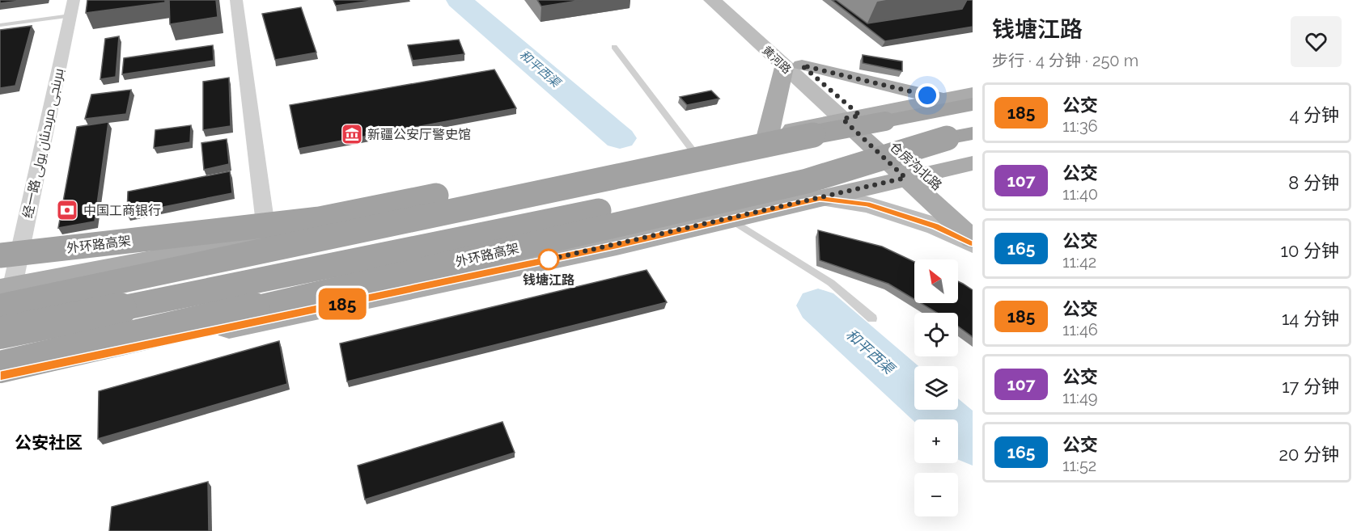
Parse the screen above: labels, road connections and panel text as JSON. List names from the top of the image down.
{
  "streets": {
    "highway": ["外环路高架"],
    "main road": ["黄河路", "仓房沟北路"],
    "street": ["经一路 بىرىنجى مرىدىئان يولى"]
  },
  "crossings": [
    ["黄河路", "仓房沟北路"]
  ],
  "districts": ["公安社区"],
  "water": ["和平西渠"],
  "places": {
    "museum": ["新疆公安厅警史馆"],
    "bank": ["中国工商银行"],
    "other": ["钱塘江路"]
  },
  "lines": ["bus line 185"],
  "north": "top left",
  "page": {
    "on_map": "185",
    "heading": ["钱塘江路", "步行 · 4 分钟 · 250 m"],
    "list": [
      {
        "mark": "185",
        "name": "公交",
        "note": "11:36",
        "value": "4 分钟"
      },
      {
        "mark": "107",
        "name": "公交",
        "note": "11:40",
        "value": "8 分钟"
      },
      {
        "mark": "165",
        "name": "公交",
        "note": "11:42",
        "value": "10 分钟"
      },
      {
        "mark": "185",
        "name": "公交",
        "note": "11:46",
        "value": "14 分钟"
      },
      {
        "mark": "107",
        "name": "公交",
        "note": "11:49",
        "value": "17 分钟"
      },
      {
        "mark": "165",
        "name": "公交",
        "note": "11:52",
        "value": "20 分钟"
      }
    ],
    "map_buttons": ["+", "−"]
  }
}
